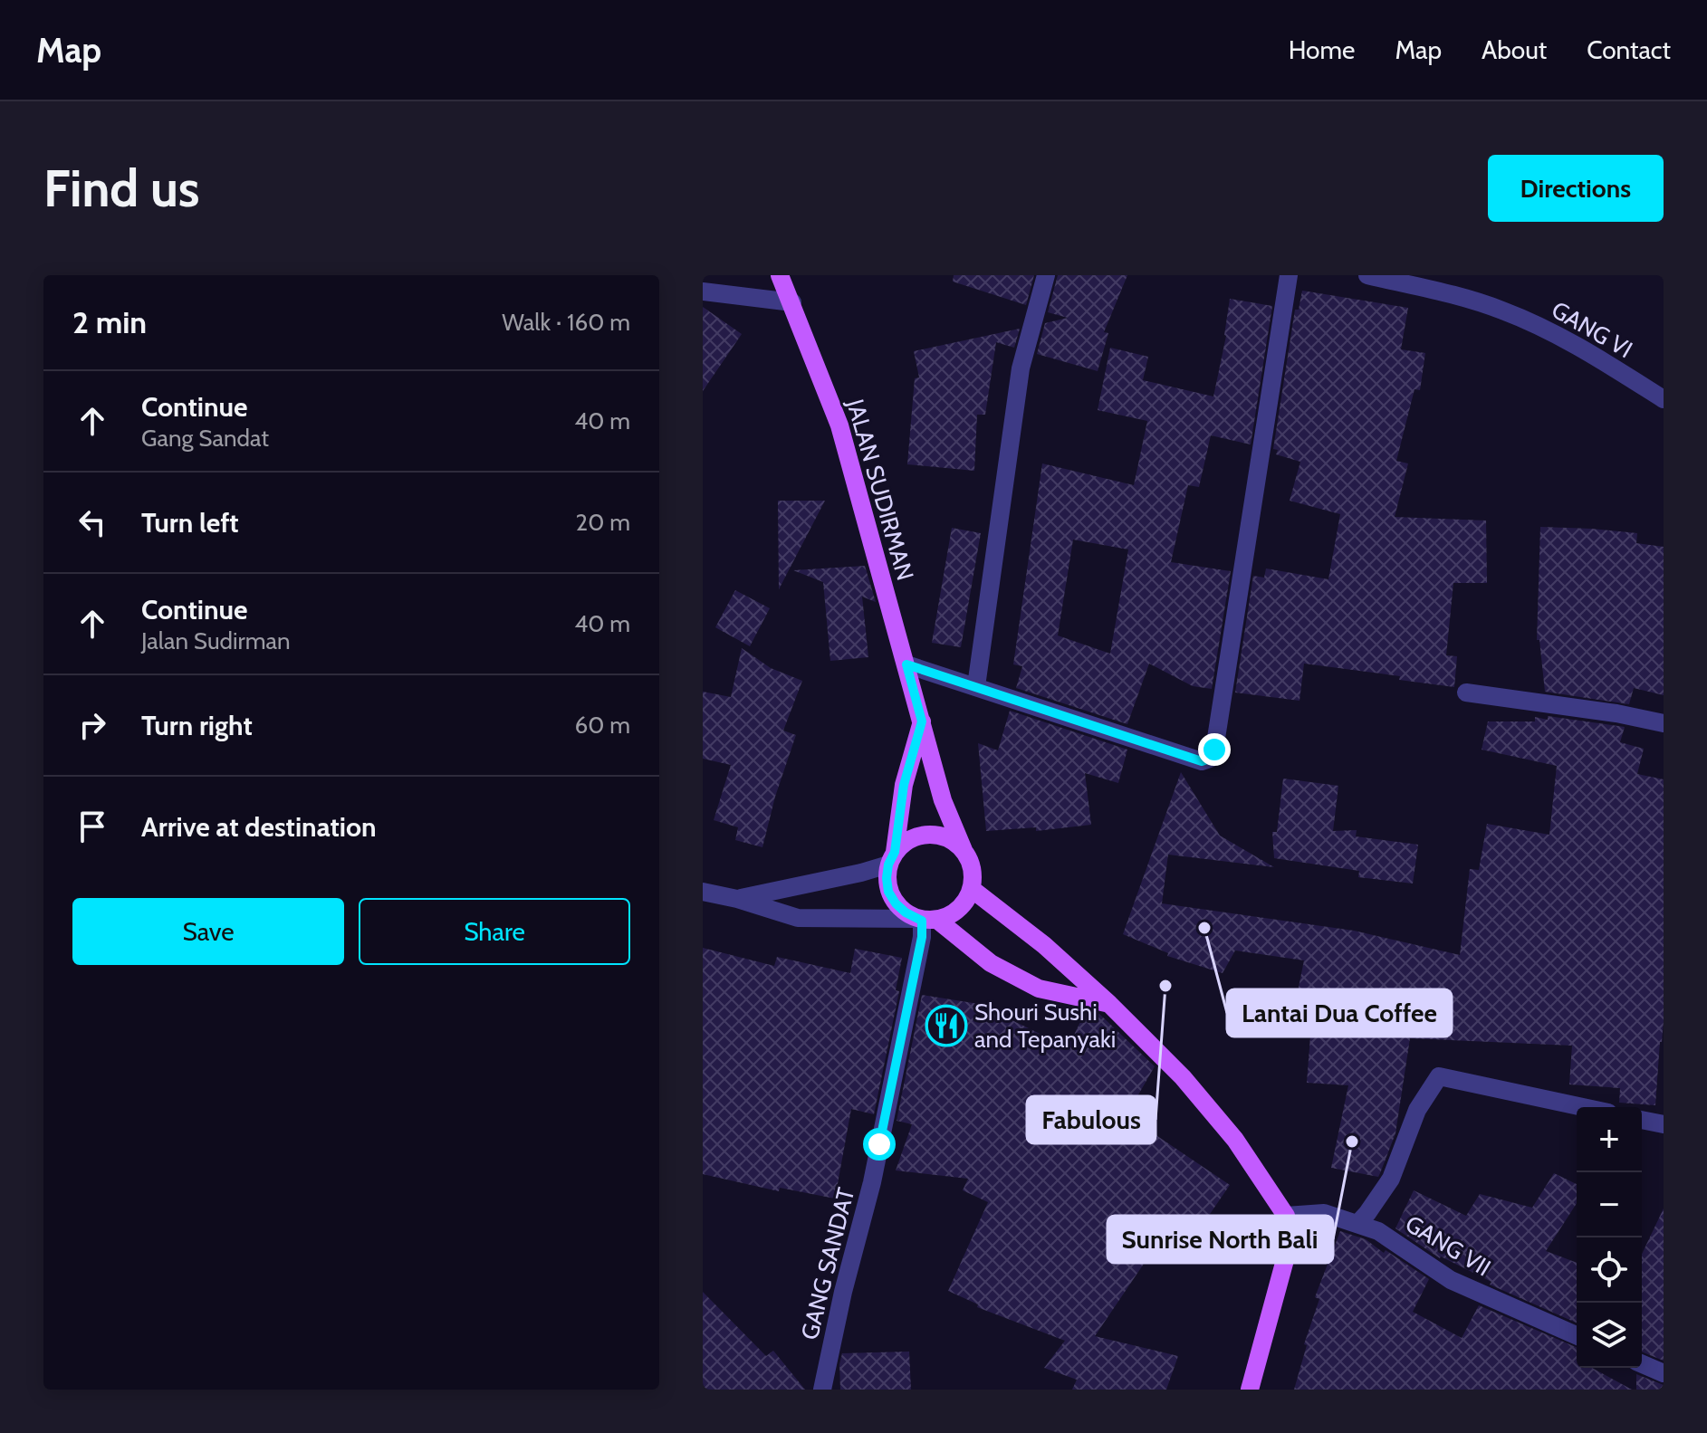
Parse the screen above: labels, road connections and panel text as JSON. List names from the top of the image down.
{
  "streets": {
    "main road": ["JALAN SUDIRMAN"],
    "street": ["GANG VI", "GANG VII", "GANG SANDAT"]
  },
  "crossings": [
    ["JALAN SUDIRMAN", "GANG SANDAT"]
  ],
  "places": {
    "other": ["Lantai Dua Coffee", "Fabulous", "Sunrise North Bali"],
    "restaurant": ["Shouri Sushi and Tepanyaki"]
  },
  "page": {
    "header": "Map",
    "nav": [
      "Home",
      "Map",
      "About",
      "Contact"
    ],
    "buttons": [
      "Directions",
      ["Save", "Share"]
    ],
    "title": "Find us",
    "heading": ["2 min", "Walk · 160 m"],
    "list": [
      ["Continue", "Gang Sandat", "40 m"],
      ["Turn left", "20 m"],
      ["Continue", "Jalan Sudirman", "40 m"],
      ["Turn right", "60 m"],
      "Arrive at destination"
    ],
    "map_buttons": ["+", "−"]
  }
}
